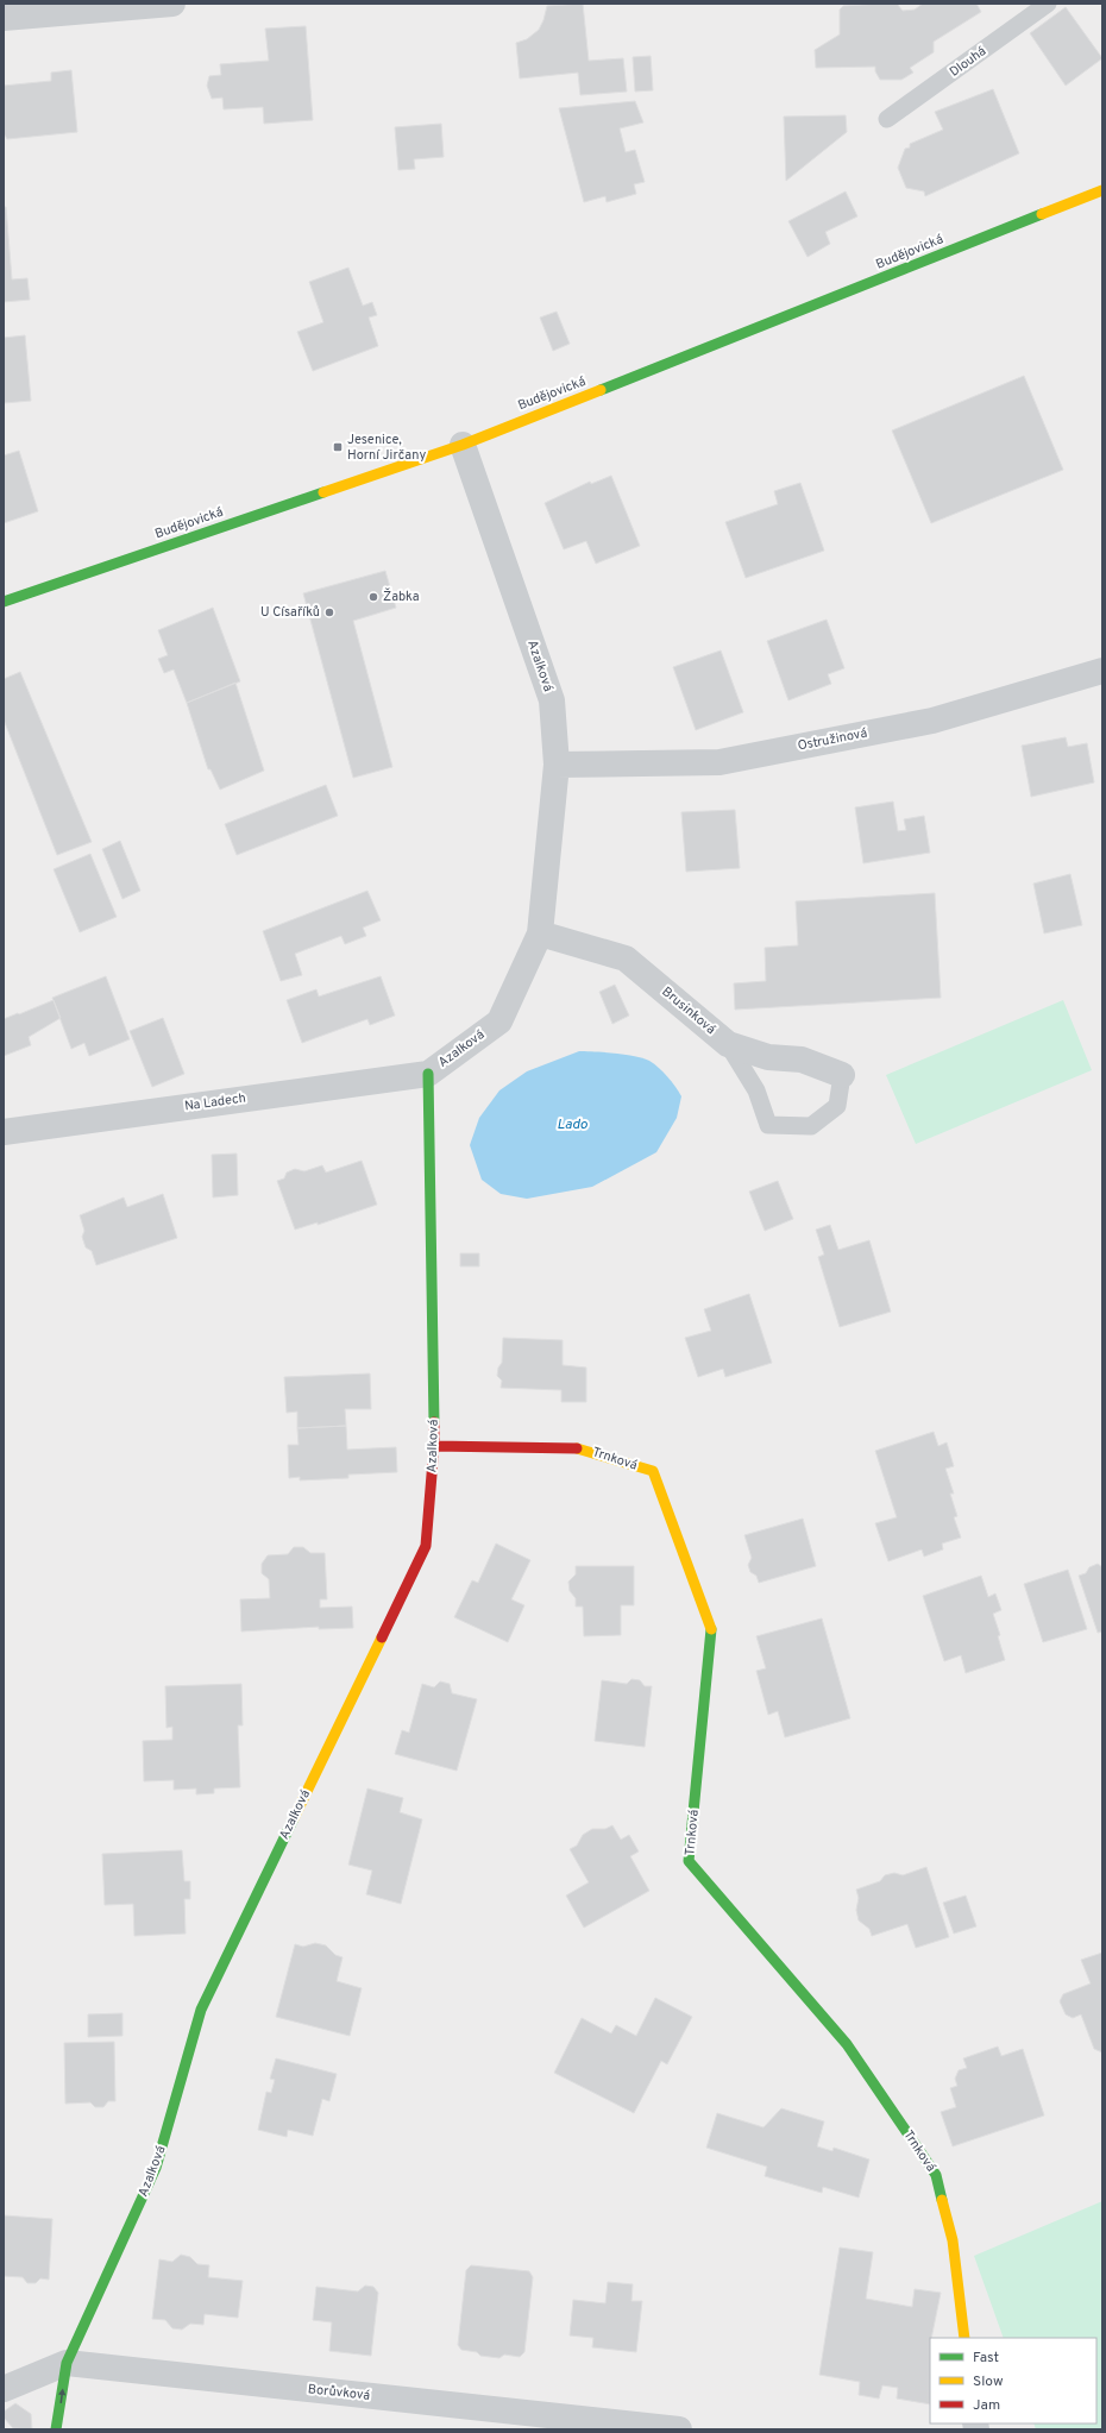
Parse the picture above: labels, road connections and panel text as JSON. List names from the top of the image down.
{
  "streets": {
    "street": [
      "Budějovická",
      "Azalková",
      "Ostružinová",
      "Brusinková",
      "Na Ladech",
      "Trnková",
      "Borůvková"
    ],
    "lane": ["Dlouhá"]
  },
  "crossings": [
    ["Budějovická", "Azalková"],
    ["Azalková", "Ostružinová"],
    ["Azalková", "Brusinková"],
    ["Azalková", "Na Ladech"],
    ["Azalková", "Trnková"],
    ["Azalková", "Borůvková"]
  ],
  "water": ["Lado"],
  "places": {
    "transit": ["Jesenice, Horní Jirčany"],
    "other": ["Žabka", "U Císaříků"]
  },
  "legend": ["Fast", "Slow", "Jam"]
}
